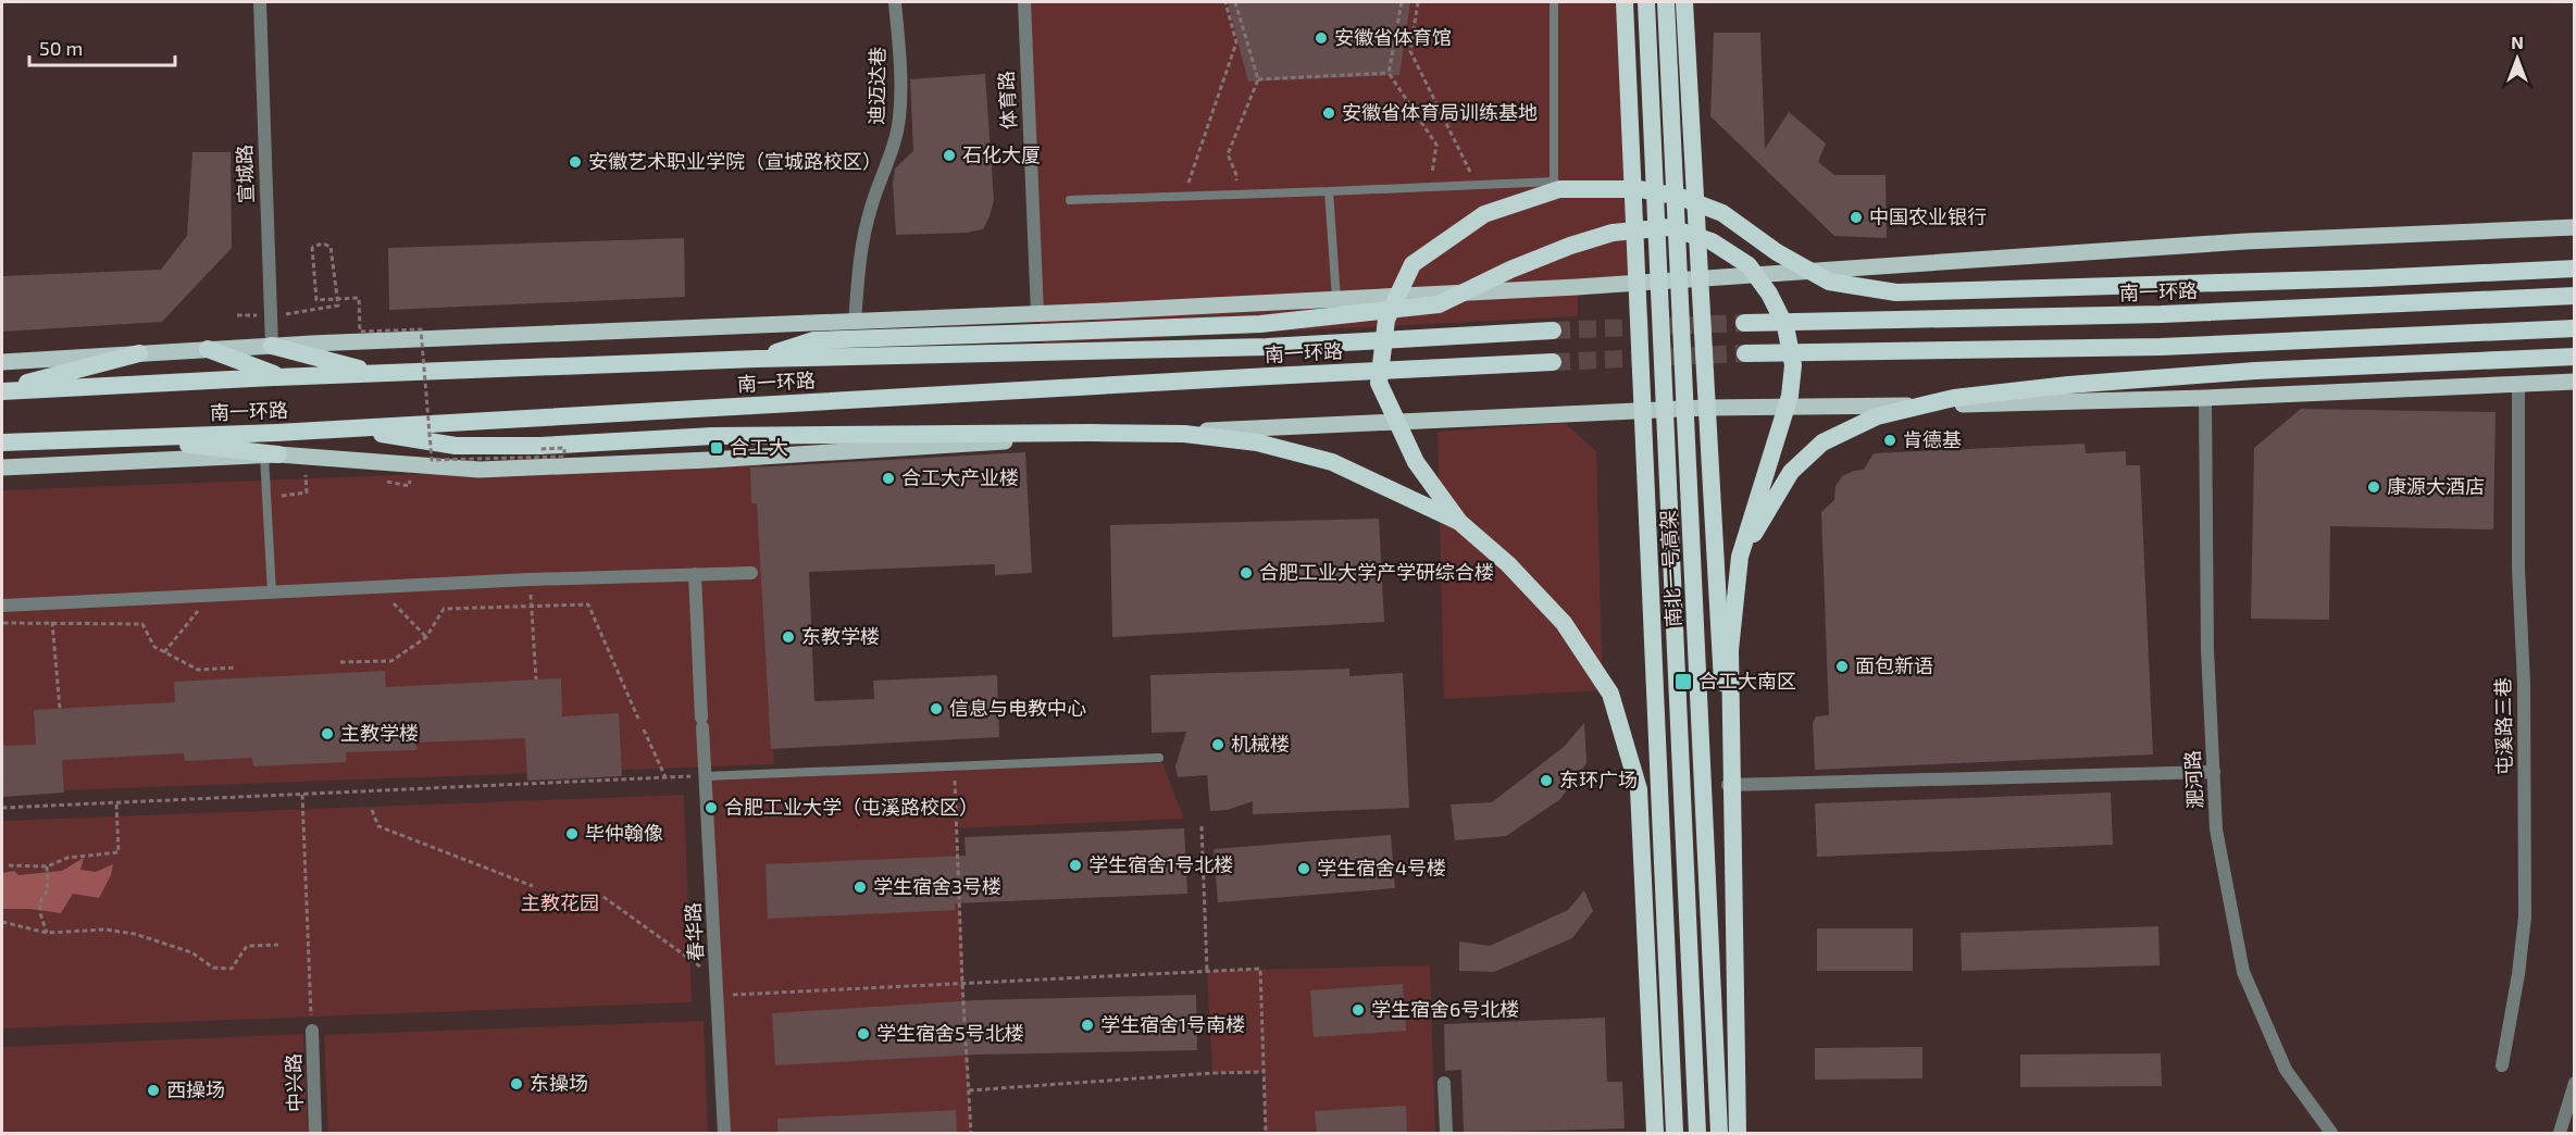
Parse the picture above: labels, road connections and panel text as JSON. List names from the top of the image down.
{
  "streets": {
    "highway": ["南一环路", "南北一号高架"],
    "street": [
      "迪迈达巷",
      "体育路",
      "宣城路",
      "屯溪路三巷",
      "淝河路",
      "春华路",
      "中兴路"
    ]
  },
  "parks": ["主教花园"],
  "places": {
    "other": [
      "安徽省体育馆",
      "安徽省体育局训练基地",
      "石化大厦",
      "安徽艺术职业学院（宣城路校区）",
      "中国农业银行",
      "肯德基",
      "合工大产业楼",
      "康源大酒店",
      "合肥工业大学产学研综合楼",
      "东教学楼",
      "面包新语",
      "信息与电教中心",
      "主教学楼",
      "机械楼",
      "东环广场",
      "合肥工业大学（屯溪路校区）",
      "毕仲翰像",
      "学生宿舍1号北楼",
      "学生宿舍4号楼",
      "学生宿舍3号楼",
      "学生宿舍6号北楼",
      "学生宿舍1号南楼",
      "学生宿舍5号北楼",
      "东操场",
      "西操场"
    ],
    "transit": ["合工大", "合工大南区"]
  },
  "scale_bar": "50 m",
  "north": "top"
}
